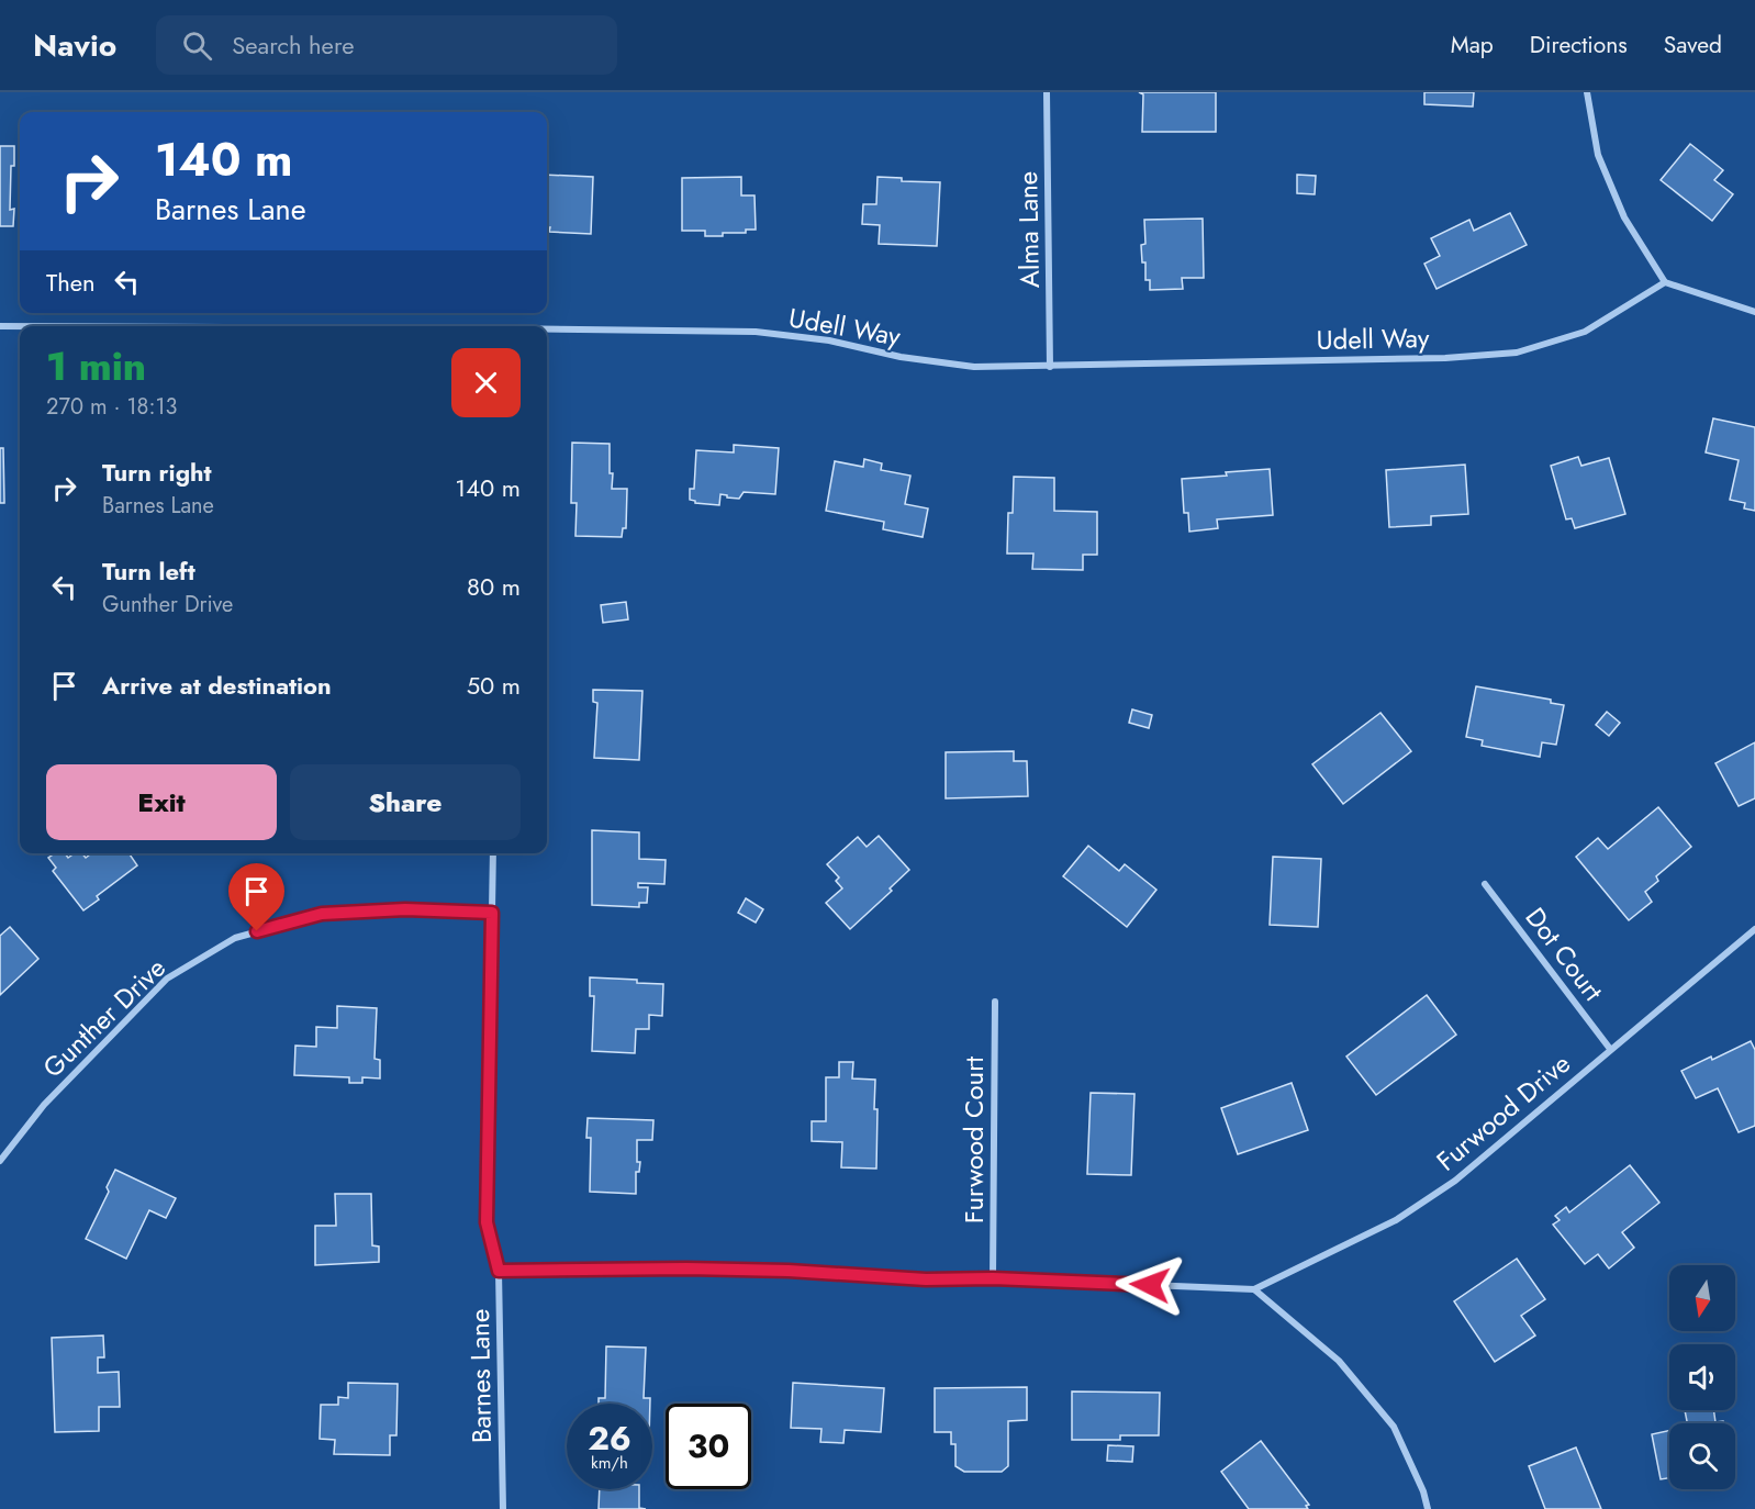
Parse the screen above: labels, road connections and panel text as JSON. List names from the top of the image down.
{
  "streets": {
    "street": [
      "Alma Lane",
      "Udell Way",
      "Dot Court",
      "Gunther Drive",
      "Furwood Drive",
      "Furwood Court",
      "Barnes Lane"
    ]
  },
  "crossings": [
    ["Alma Lane", "Udell Way"],
    ["Dot Court", "Furwood Drive"],
    ["Gunther Drive", "Barnes Lane"]
  ],
  "north": "bottom",
  "page": {
    "header": "Navio",
    "search": "Search here",
    "nav": ["Map", "Directions", "Saved"],
    "turn": ["140 m", "Barnes Lane"],
    "then": "Then",
    "heading": ["1 min", "270 m · 18:13"],
    "list": [
      {
        "name": "Turn right",
        "note": "Barnes Lane",
        "value": "140 m"
      },
      {
        "name": "Turn left",
        "note": "Gunther Drive",
        "value": "80 m"
      },
      {
        "name": "Arrive at destination",
        "value": "50 m"
      }
    ],
    "buttons": ["Exit", "Share"],
    "speed": "26 km/h",
    "limit": "30"
  }
}
